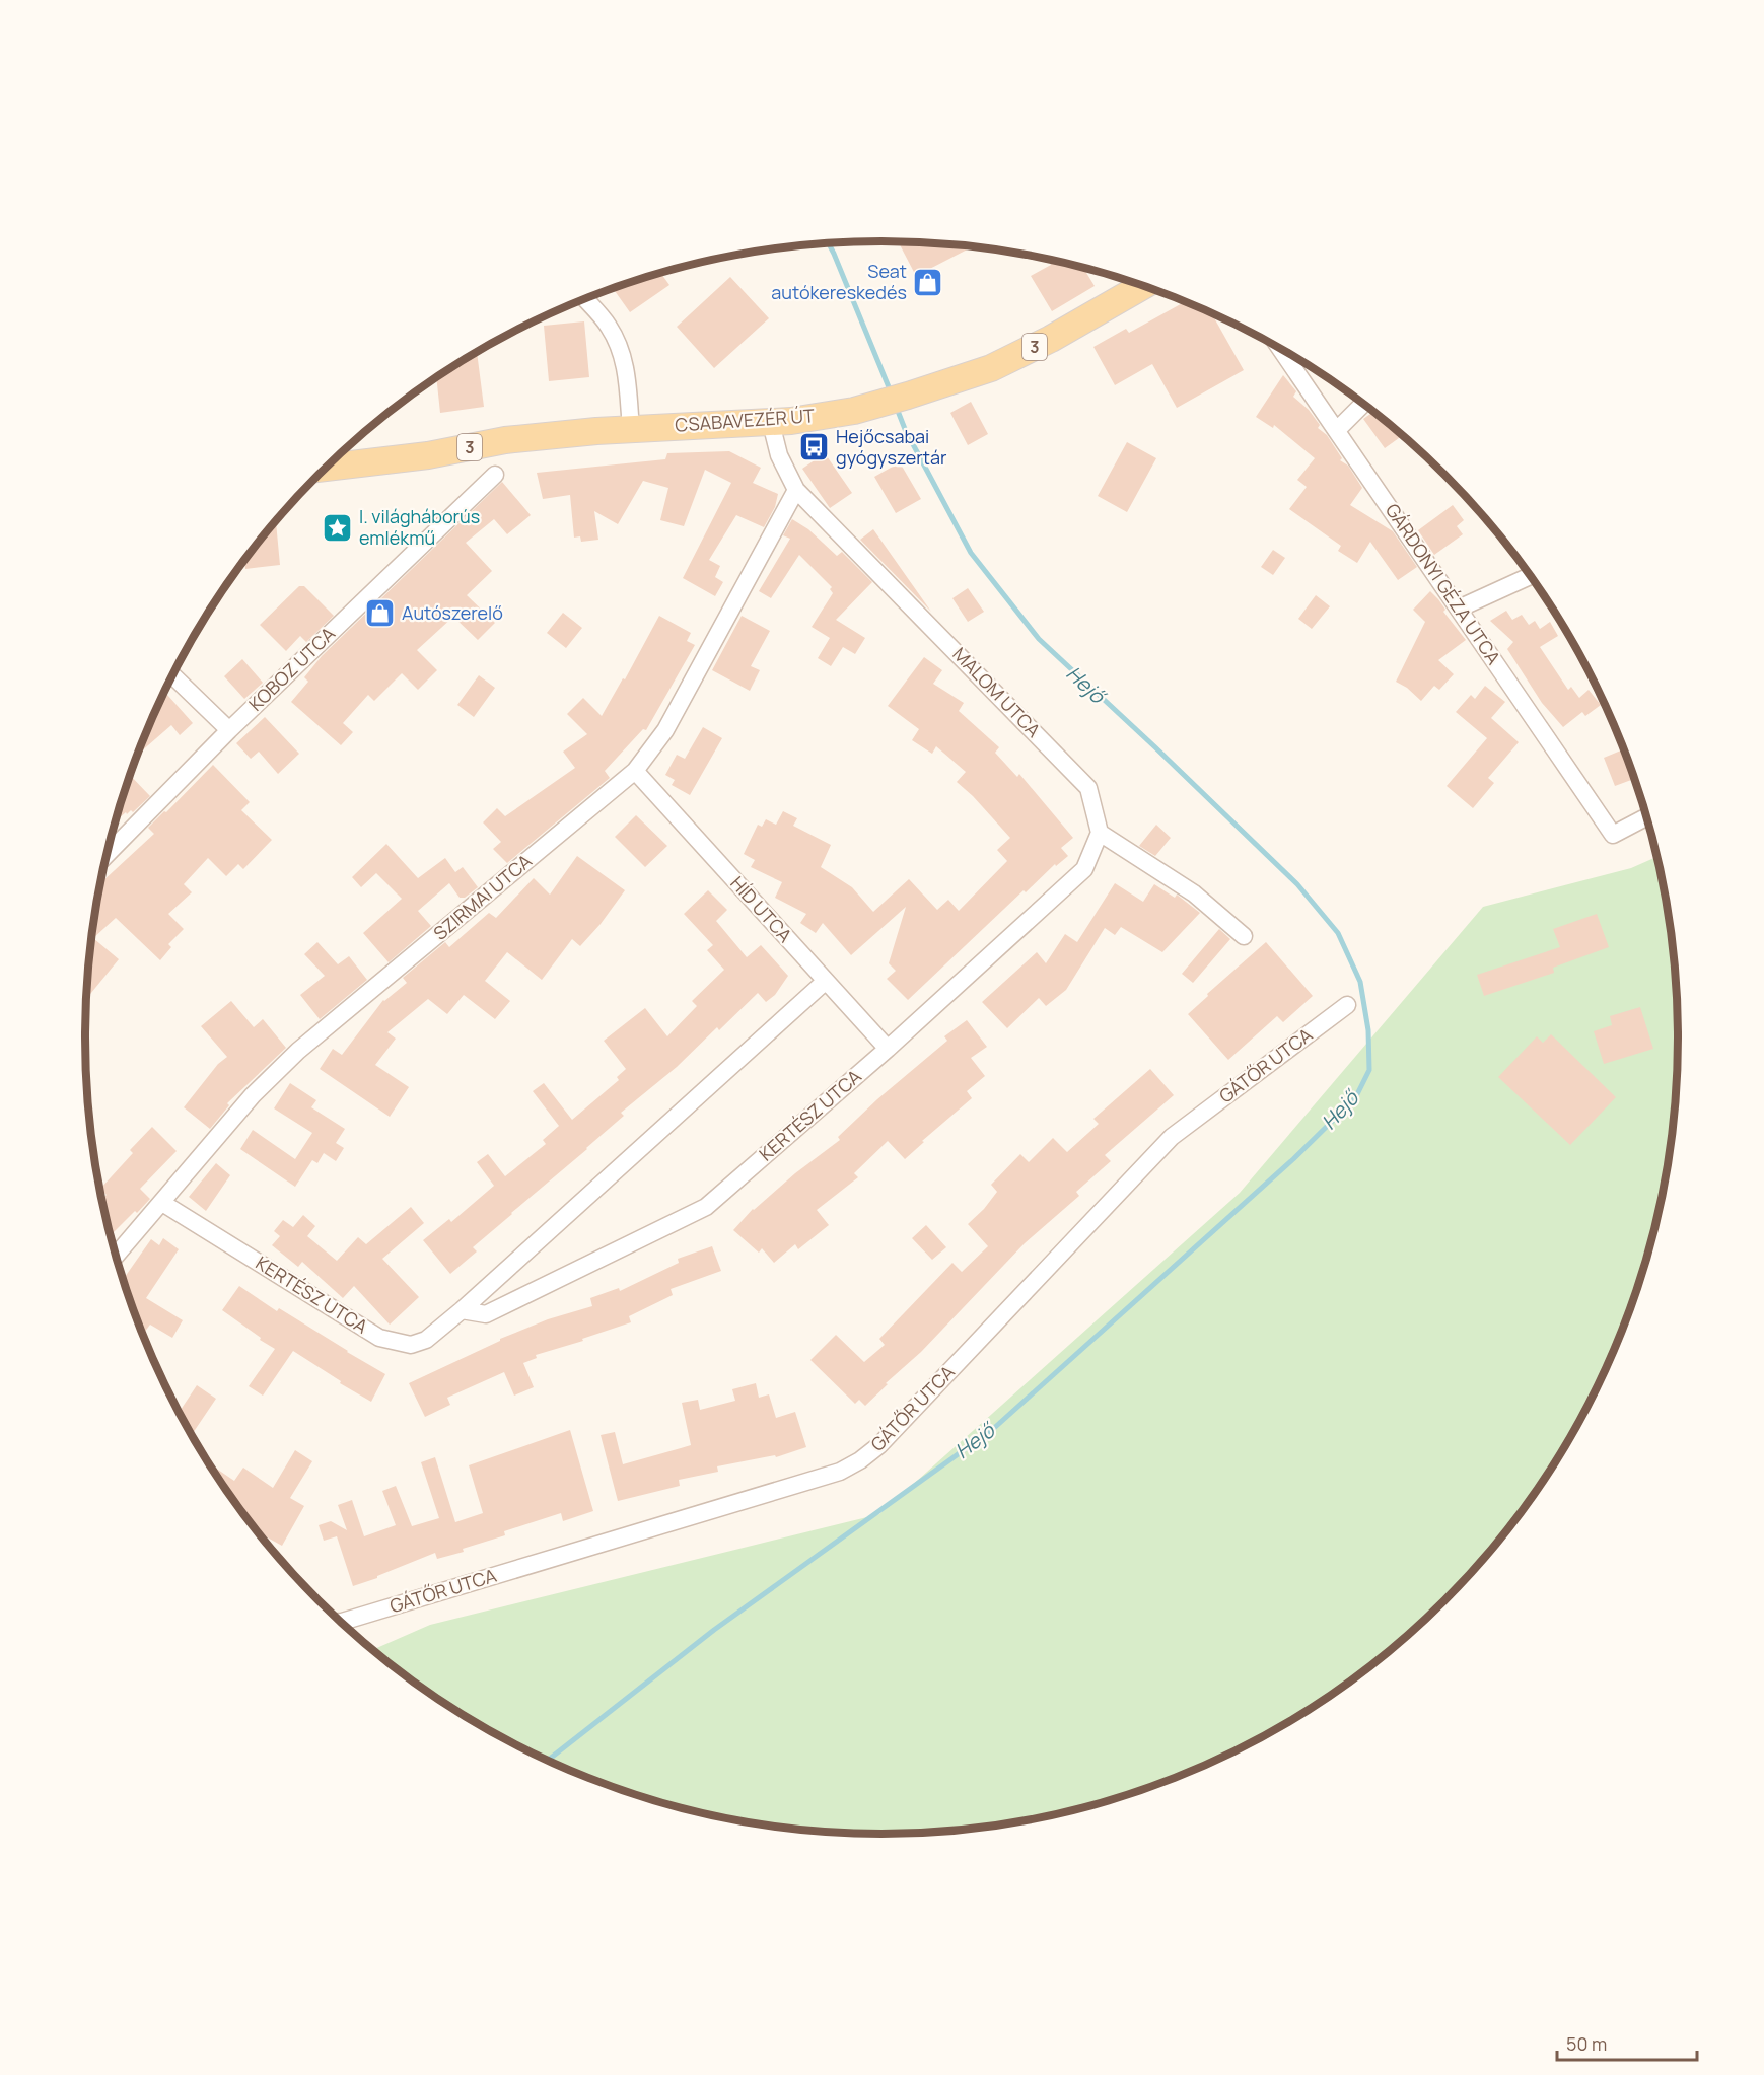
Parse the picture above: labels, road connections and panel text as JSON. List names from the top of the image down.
{
  "streets": {
    "main road": ["3", "CSABAVEZÉR ÚT"],
    "street": [
      "GÁRDONYI GÉZA UTCA",
      "KOBOZ UTCA",
      "MALOM UTCA",
      "SZIRMAI UTCA",
      "HÍD UTCA",
      "GÁTŐR UTCA",
      "KERTÉSZ UTCA"
    ]
  },
  "crossings": [
    ["CSABAVEZÉR ÚT", "MALOM UTCA"],
    ["MALOM UTCA", "SZIRMAI UTCA"],
    ["MALOM UTCA", "KERTÉSZ UTCA"],
    ["SZIRMAI UTCA", "HÍD UTCA"],
    ["SZIRMAI UTCA", "KERTÉSZ UTCA"],
    ["HÍD UTCA", "KERTÉSZ UTCA"]
  ],
  "water": ["Hejő"],
  "places": {
    "shop": ["Seat autókereskedés", "Autószerelő"],
    "bus stop": ["Hejőcsabai gyógyszertár"],
    "place": ["I. világháborús emlékmű"]
  },
  "scale_bar": "50 m"
}
